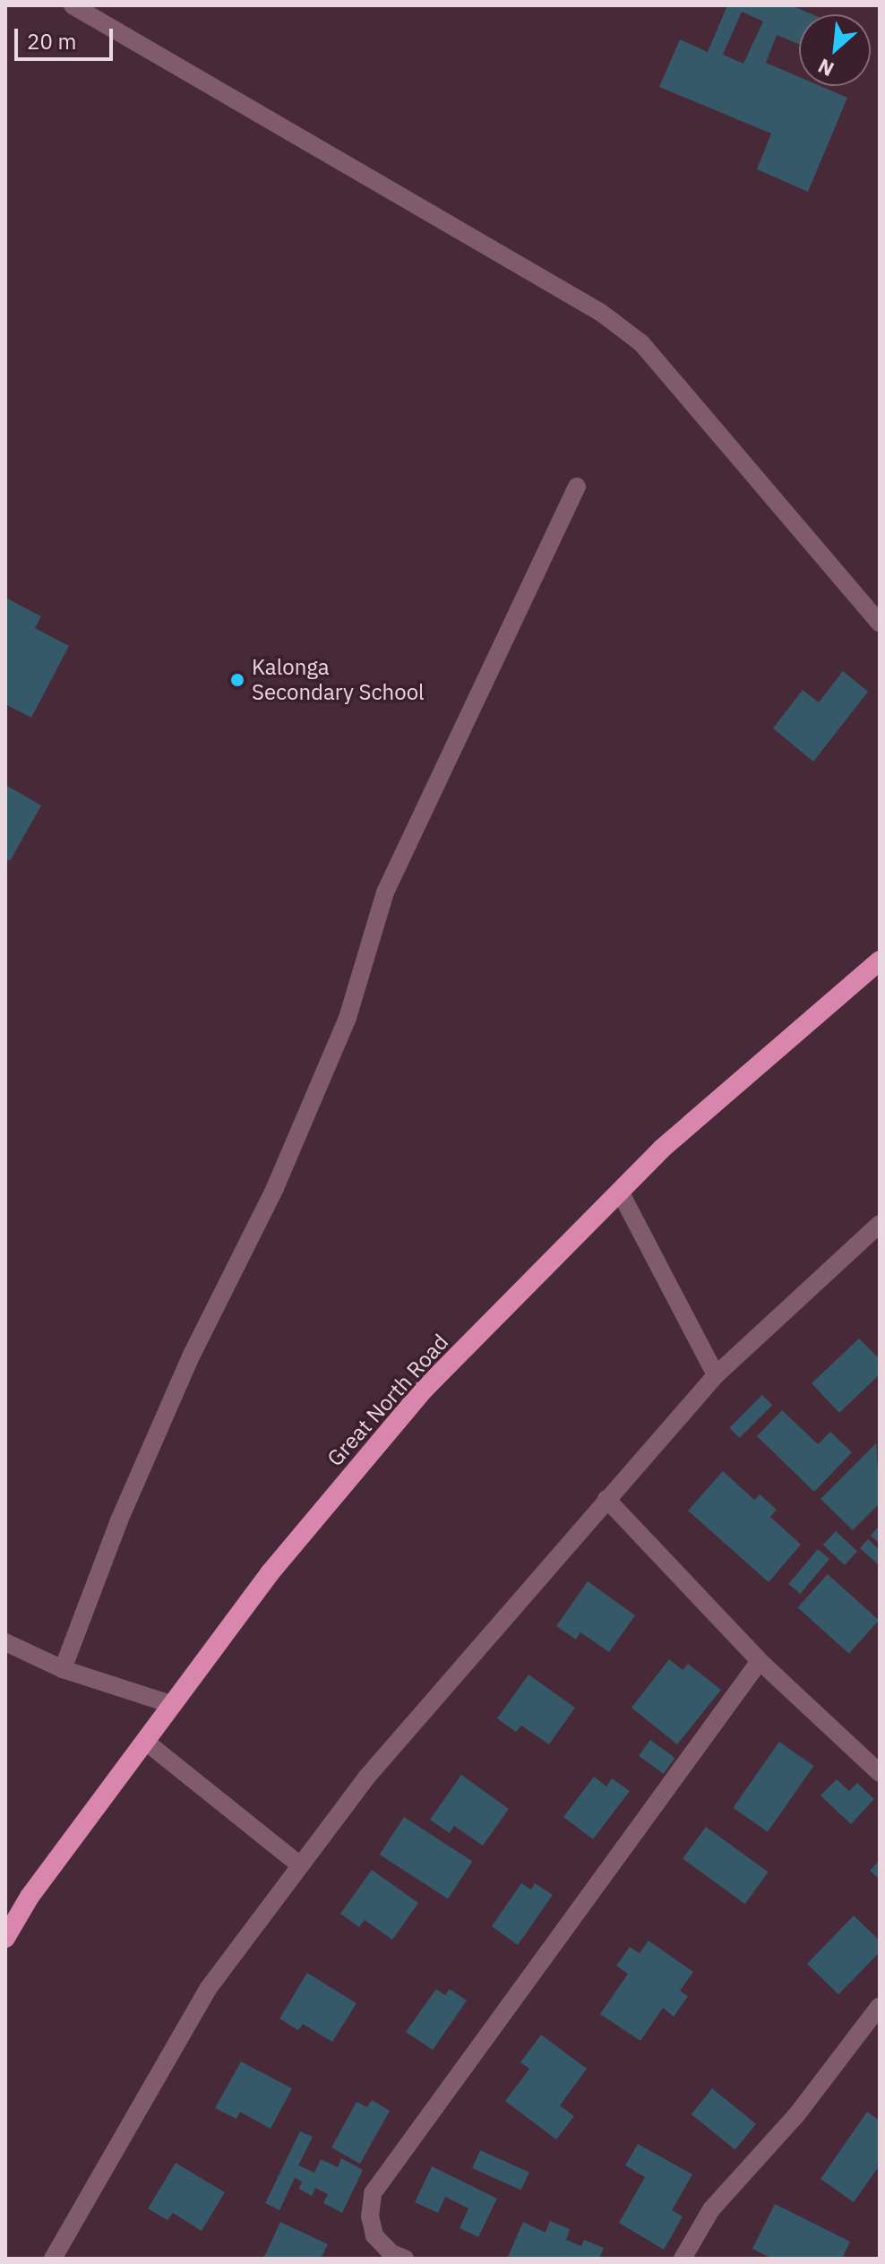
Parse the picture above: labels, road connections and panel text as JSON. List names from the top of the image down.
{
  "streets": {
    "highway": ["Great North Road"]
  },
  "places": ["Kalonga Secondary School"],
  "scale_bar": "20 m",
  "north": "bottom left"
}
